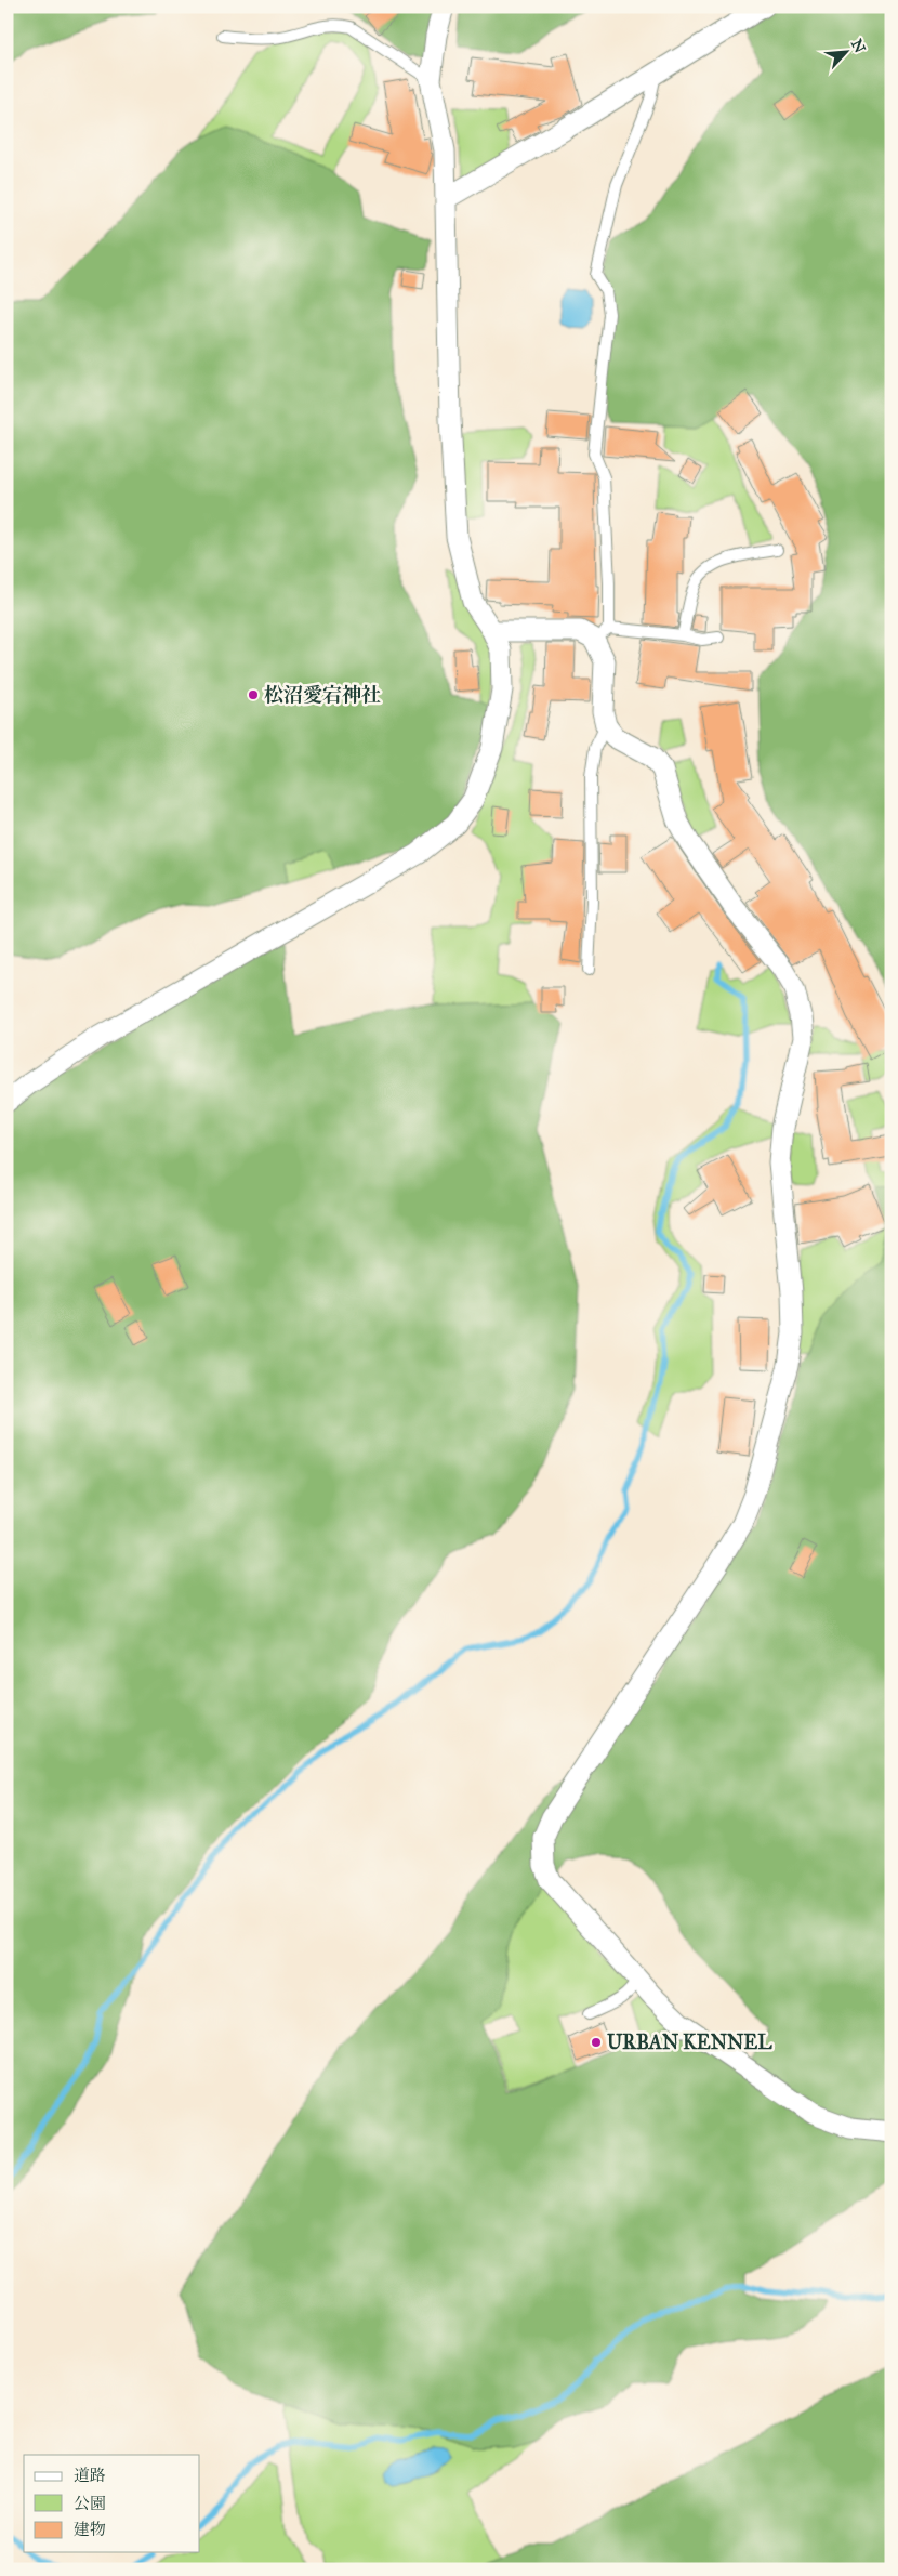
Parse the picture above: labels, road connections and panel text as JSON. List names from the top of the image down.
{
  "places": ["松沼愛宕神社", "URBAN KENNEL"],
  "legend": ["道路", "公園", "建物"],
  "north": "top right"
}
